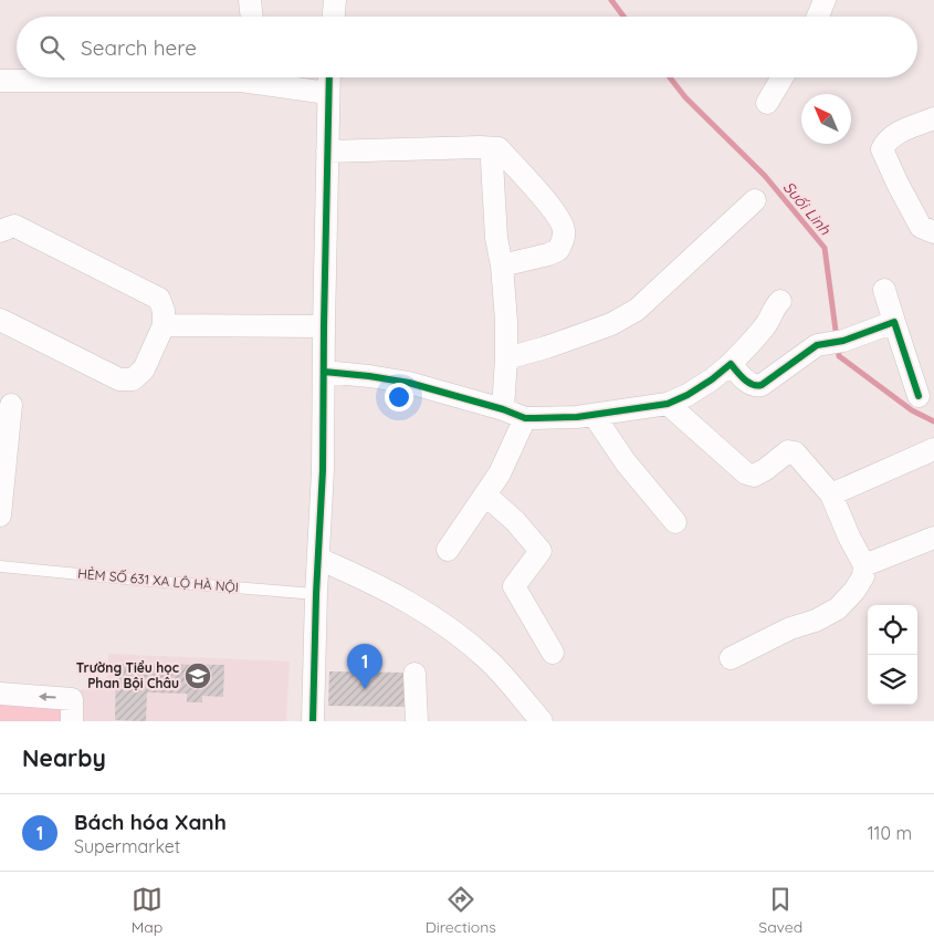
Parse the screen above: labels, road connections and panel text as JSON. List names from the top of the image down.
{
  "streets": {
    "lane": ["HẺM SỐ 631 XA LỘ HÀ NỘI"]
  },
  "water": ["Suối Linh"],
  "places": {
    "school or university": ["Trường Tiểu học Phan Bội Châu"]
  },
  "north": "top left",
  "page": {
    "search": "Search here",
    "pins": "1",
    "heading": "Nearby",
    "list": [
      {
        "mark": "1",
        "name": "Bách hóa Xanh",
        "note": "Supermarket",
        "value": "110 m"
      }
    ],
    "nav": ["Map", "Directions", "Saved"]
  }
}
